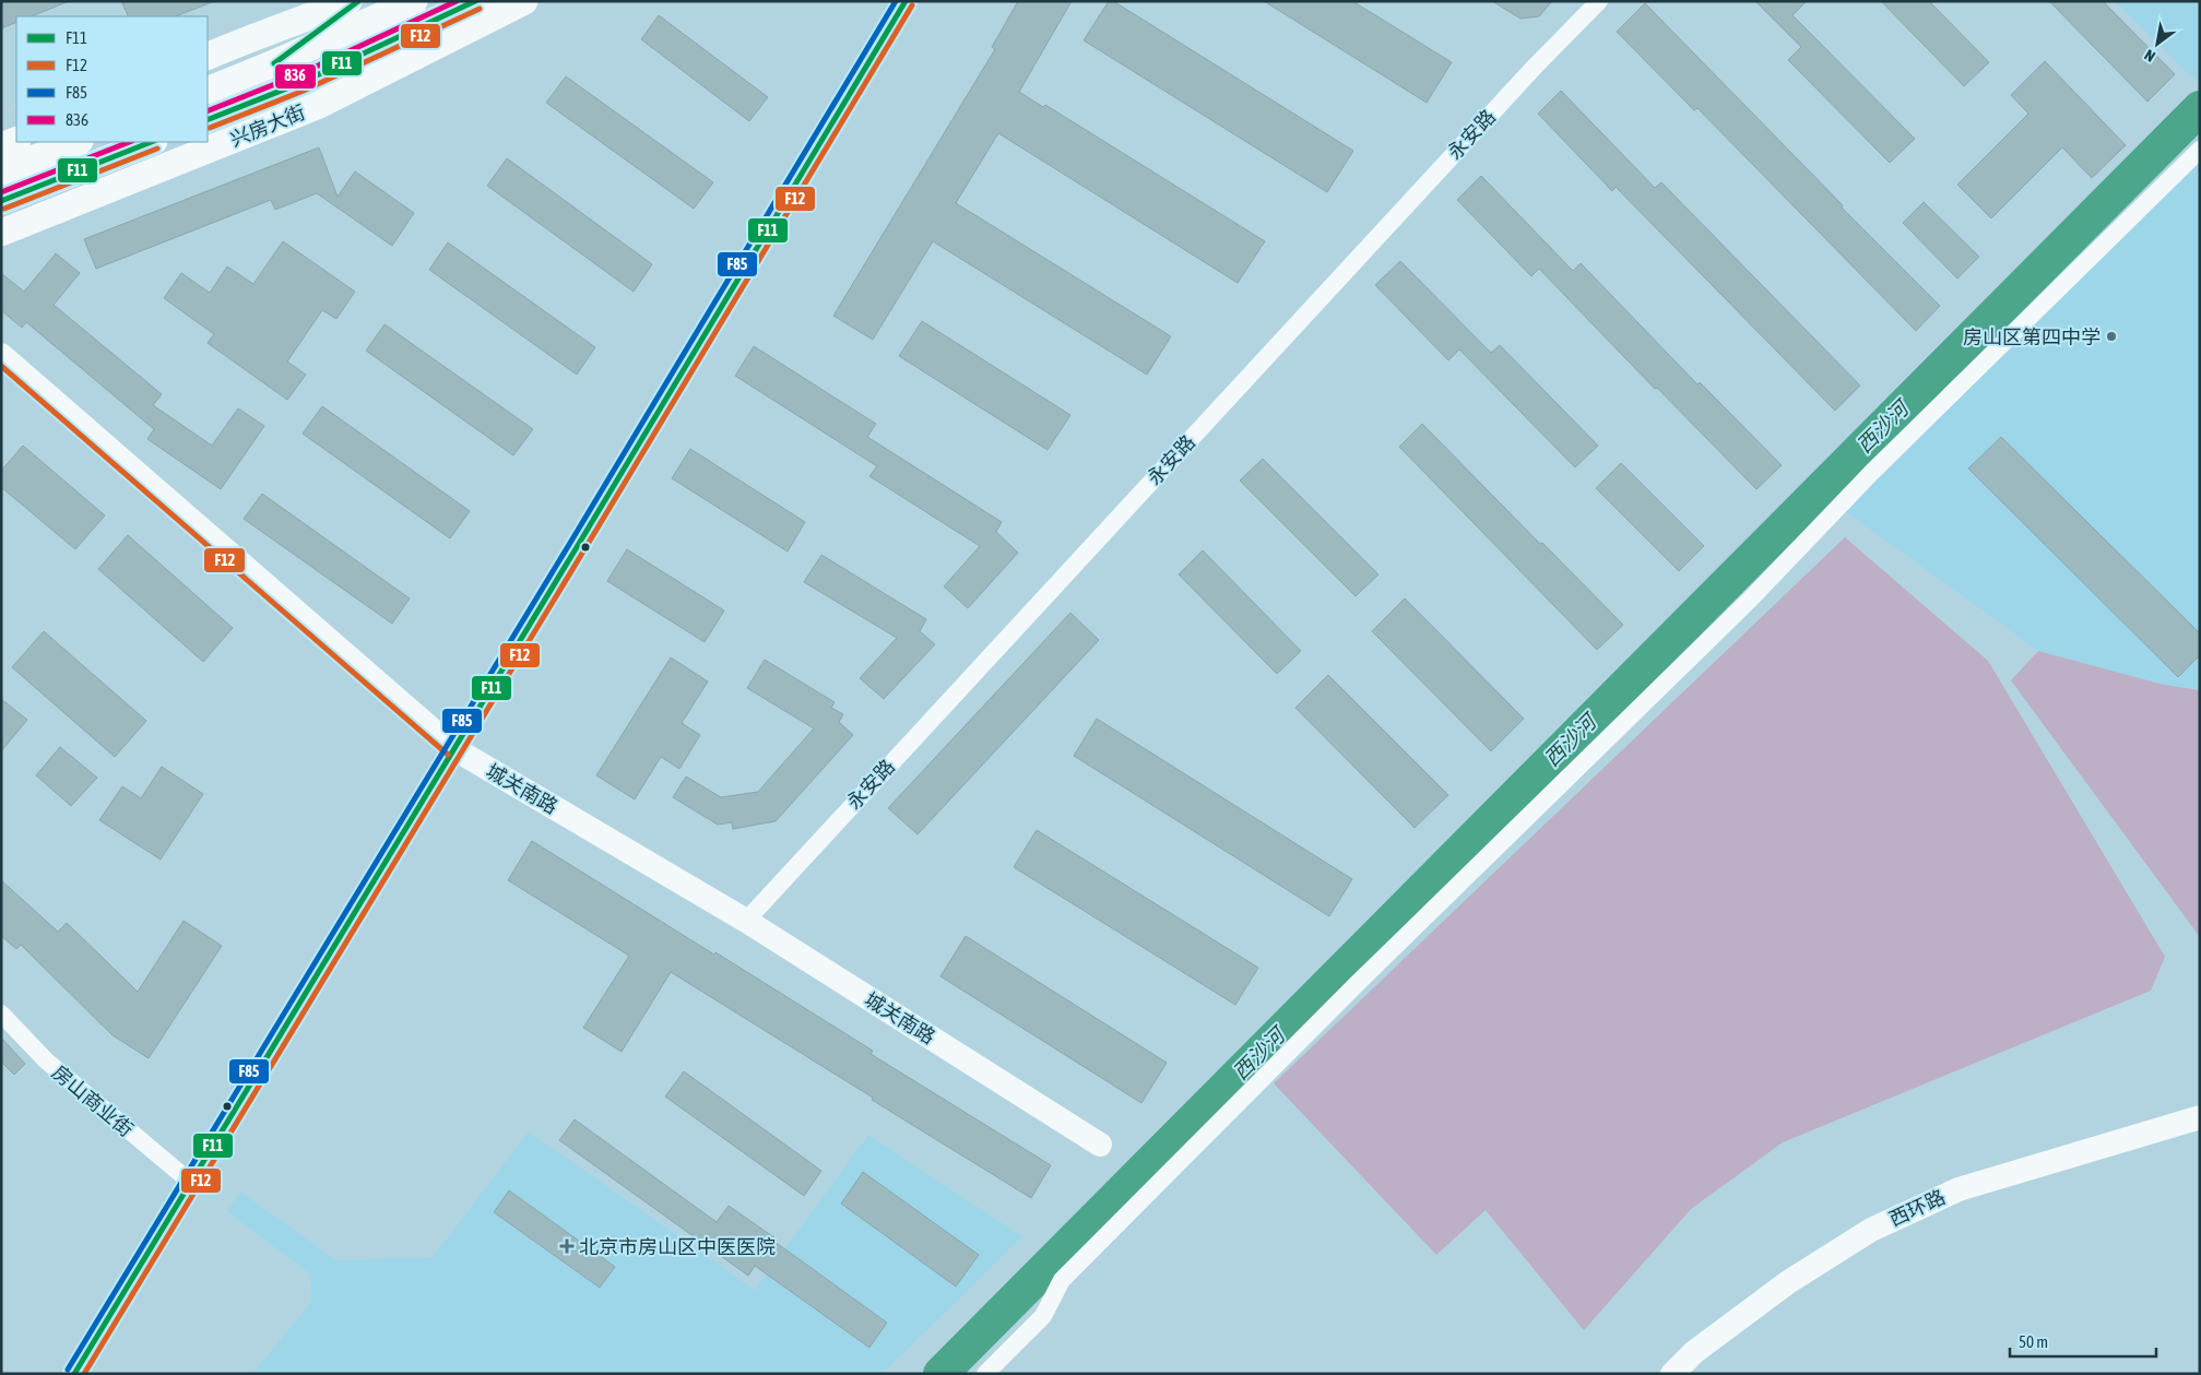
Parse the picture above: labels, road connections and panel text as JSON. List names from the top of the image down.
{
  "streets": {
    "main road": ["兴房大街", "城关南路", "西环路"],
    "street": ["永安路", "房山商业街"]
  },
  "crossings": [
    ["永安路", "城关南路"]
  ],
  "water": ["西沙河"],
  "places": {
    "other": ["房山区第四中学"],
    "health": ["北京市房山区中医医院"]
  },
  "lines": [
    "transit line F11",
    "transit line F85",
    "transit line 836",
    "transit line F12"
  ],
  "legend": [
    "F11",
    "F12",
    "F85",
    "836"
  ],
  "scale_bar": "50 m",
  "north": "bottom left"
}
